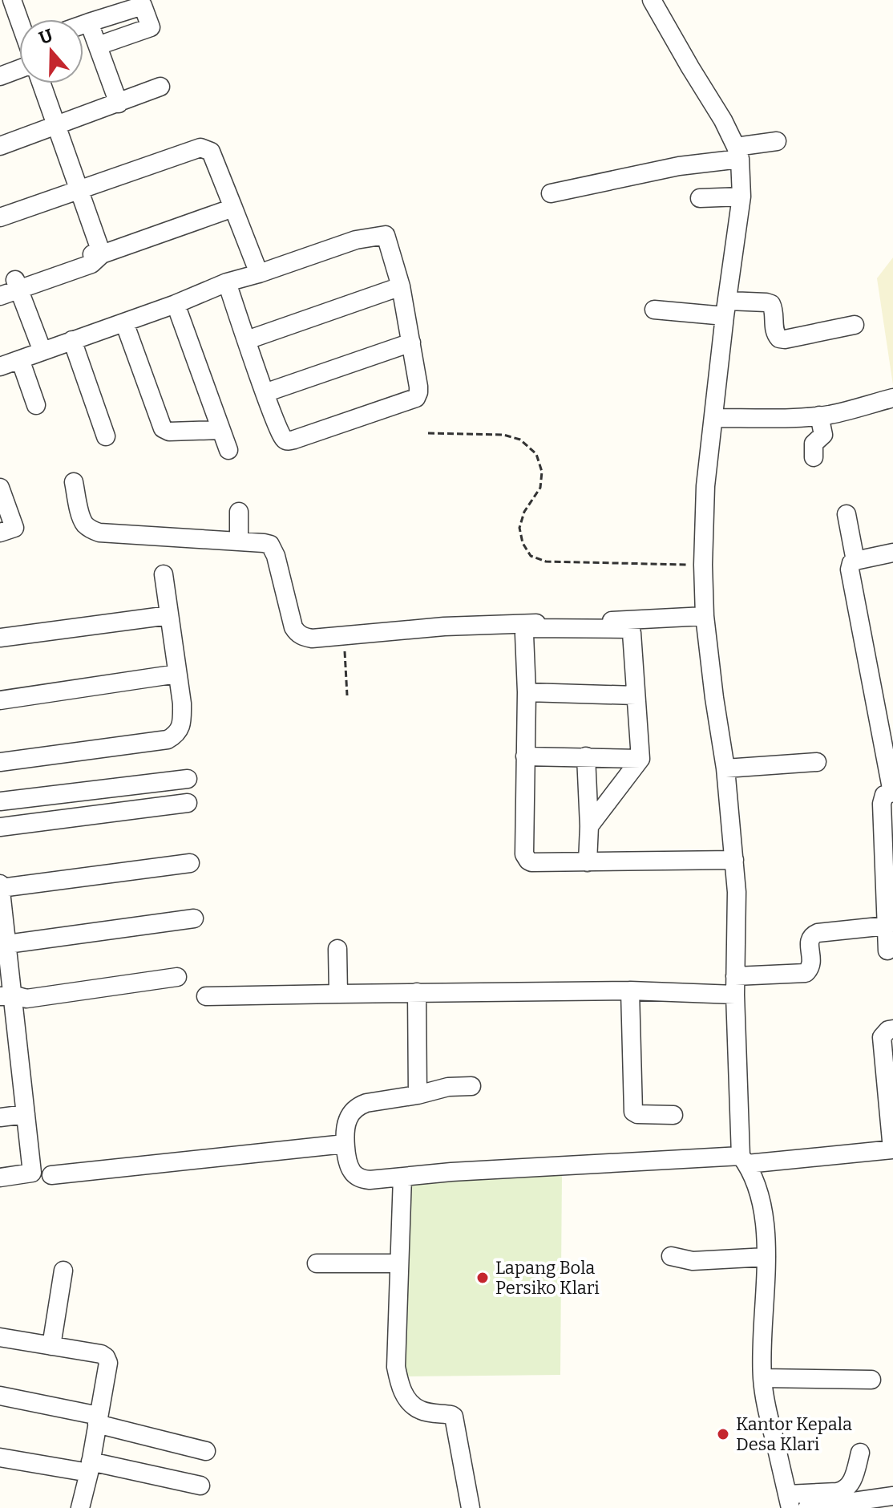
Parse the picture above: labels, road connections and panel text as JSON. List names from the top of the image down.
{
  "places": ["Lapang Bola Persiko Klari", "Kantor Kepala Desa Klari"],
  "north": "top"
}
